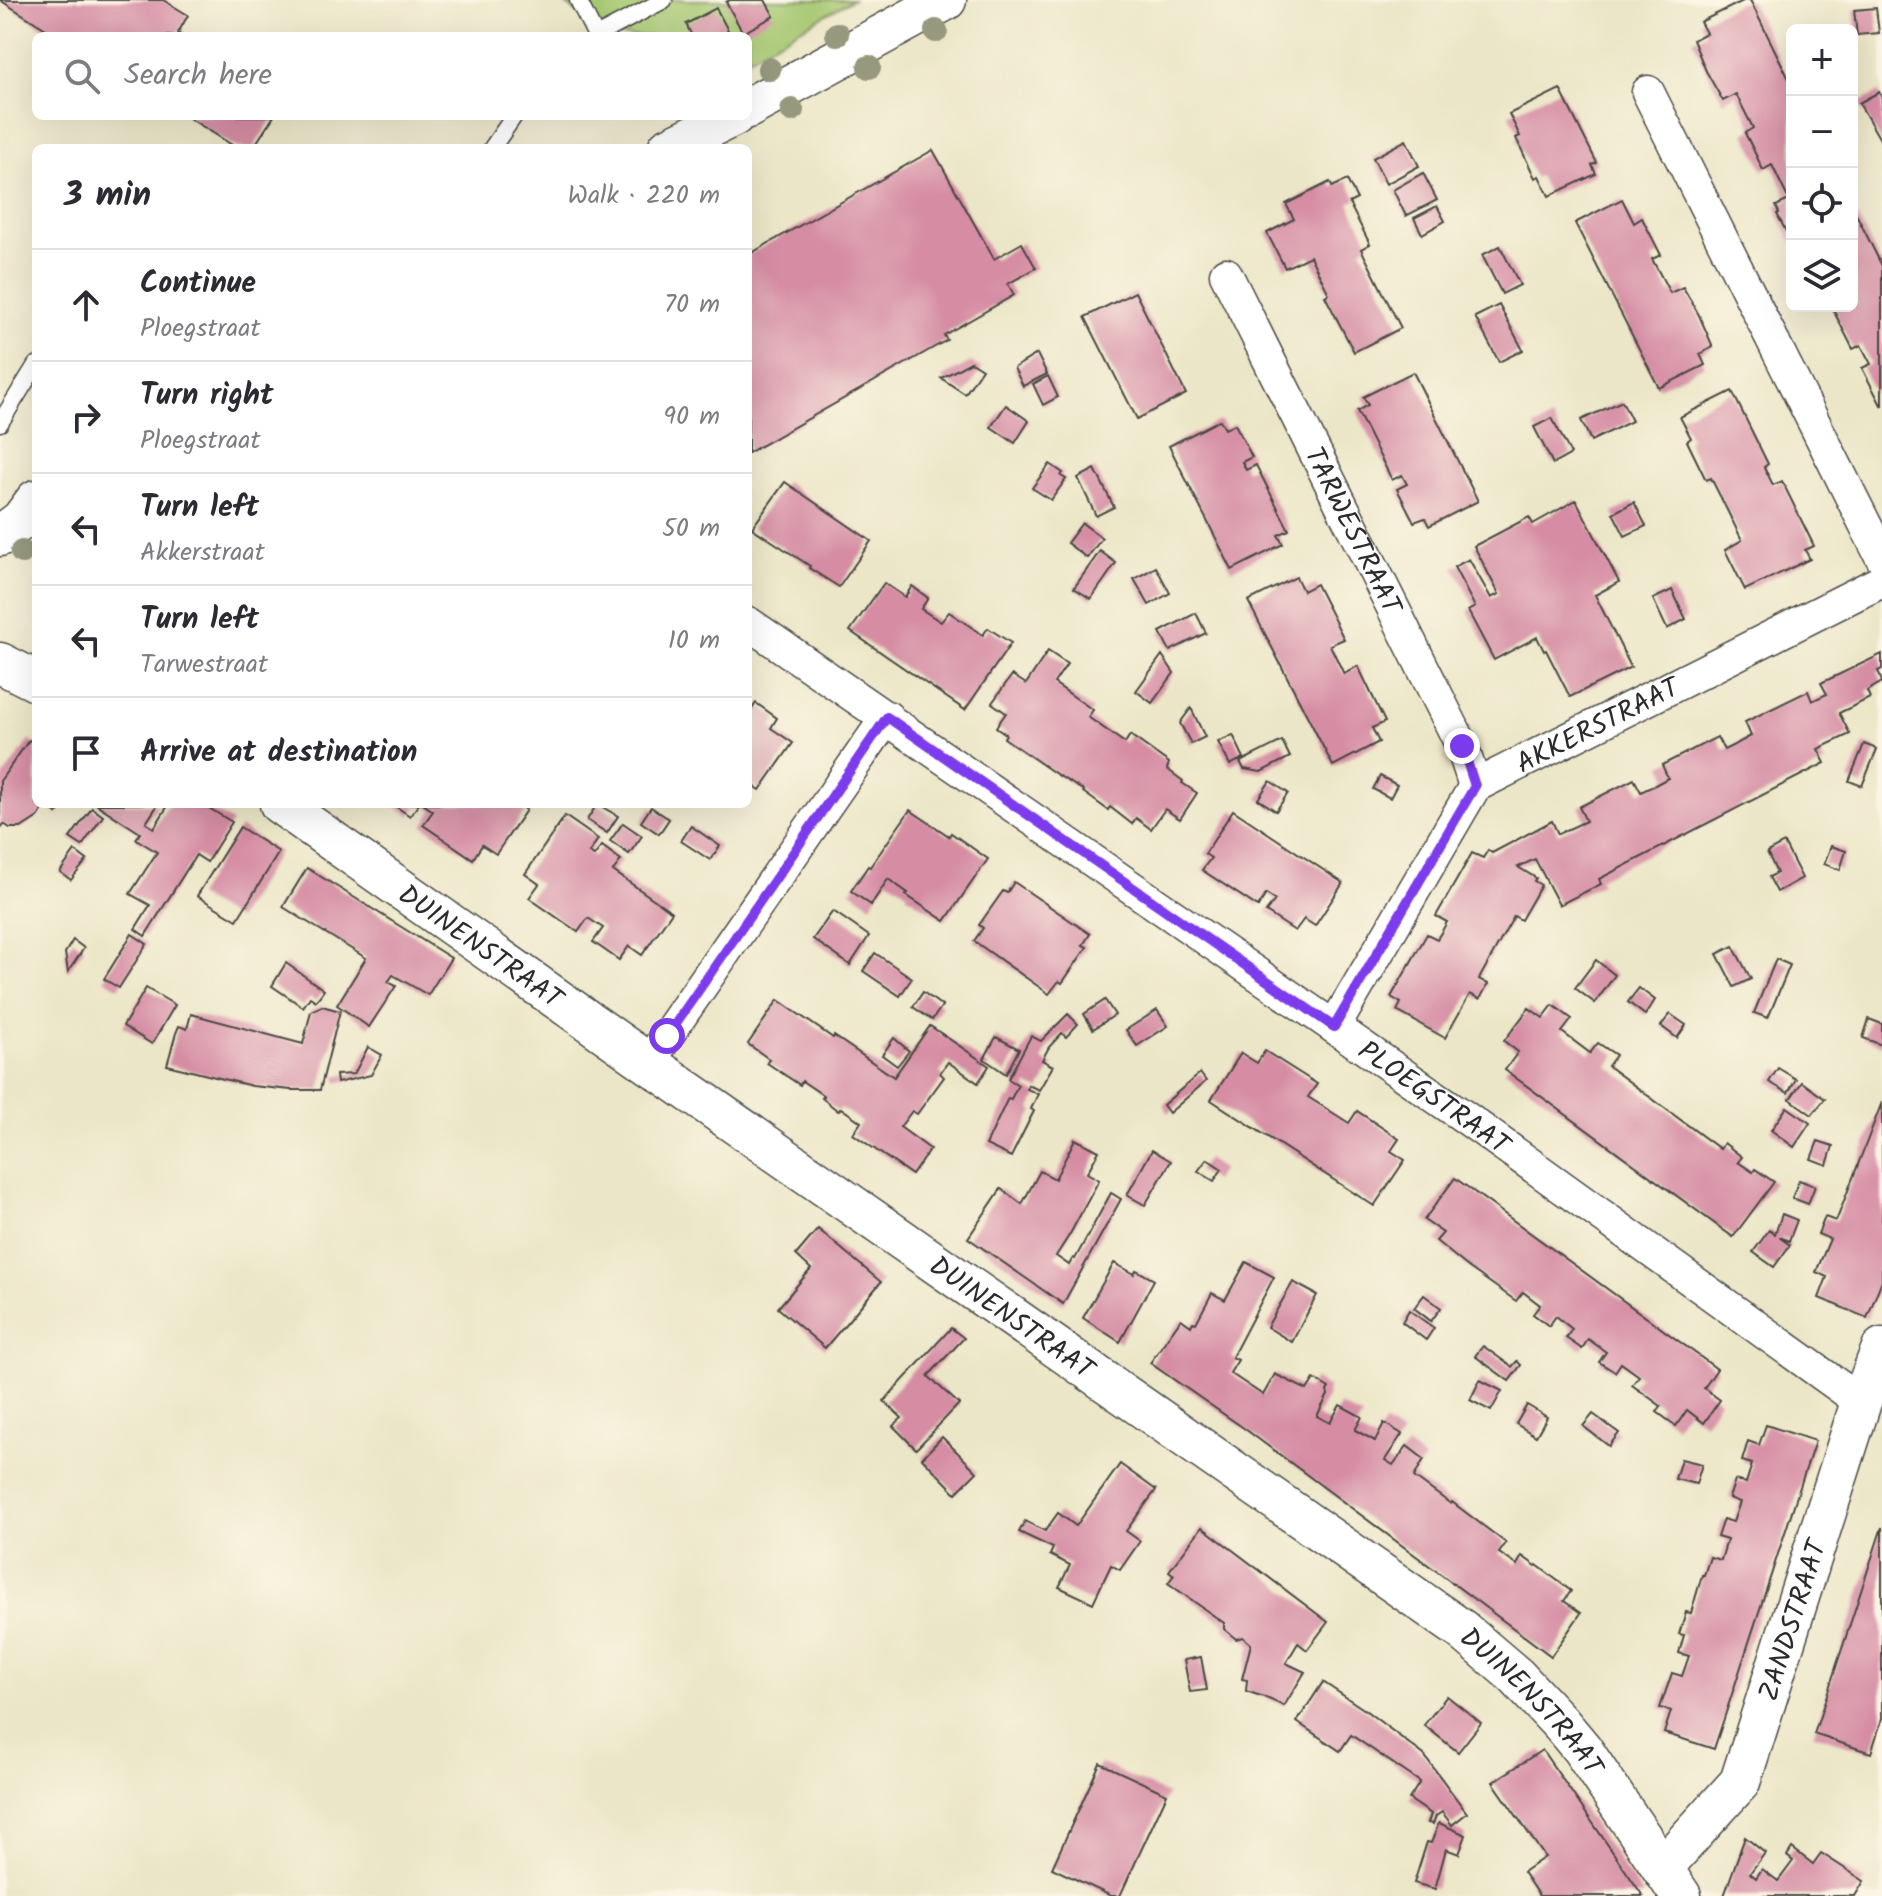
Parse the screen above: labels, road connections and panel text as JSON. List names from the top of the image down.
{
  "streets": {
    "street": [
      "TARWESTRAAT",
      "AKKERSTRAAT",
      "DUINENSTRAAT",
      "PLOEGSTRAAT",
      "ZANDSTRAAT"
    ]
  },
  "crossings": [
    ["TARWESTRAAT", "AKKERSTRAAT"],
    ["DUINENSTRAAT", "ZANDSTRAAT"],
    ["PLOEGSTRAAT", "ZANDSTRAAT"]
  ],
  "page": {
    "map_buttons": ["+", "−"],
    "search": "Search here",
    "heading": ["3 min", "Walk · 220 m"],
    "list": [
      ["Continue", "Ploegstraat", "70 m"],
      ["Turn right", "Ploegstraat", "90 m"],
      ["Turn left", "Akkerstraat", "50 m"],
      ["Turn left", "Tarwestraat", "10 m"],
      "Arrive at destination"
    ]
  }
}
